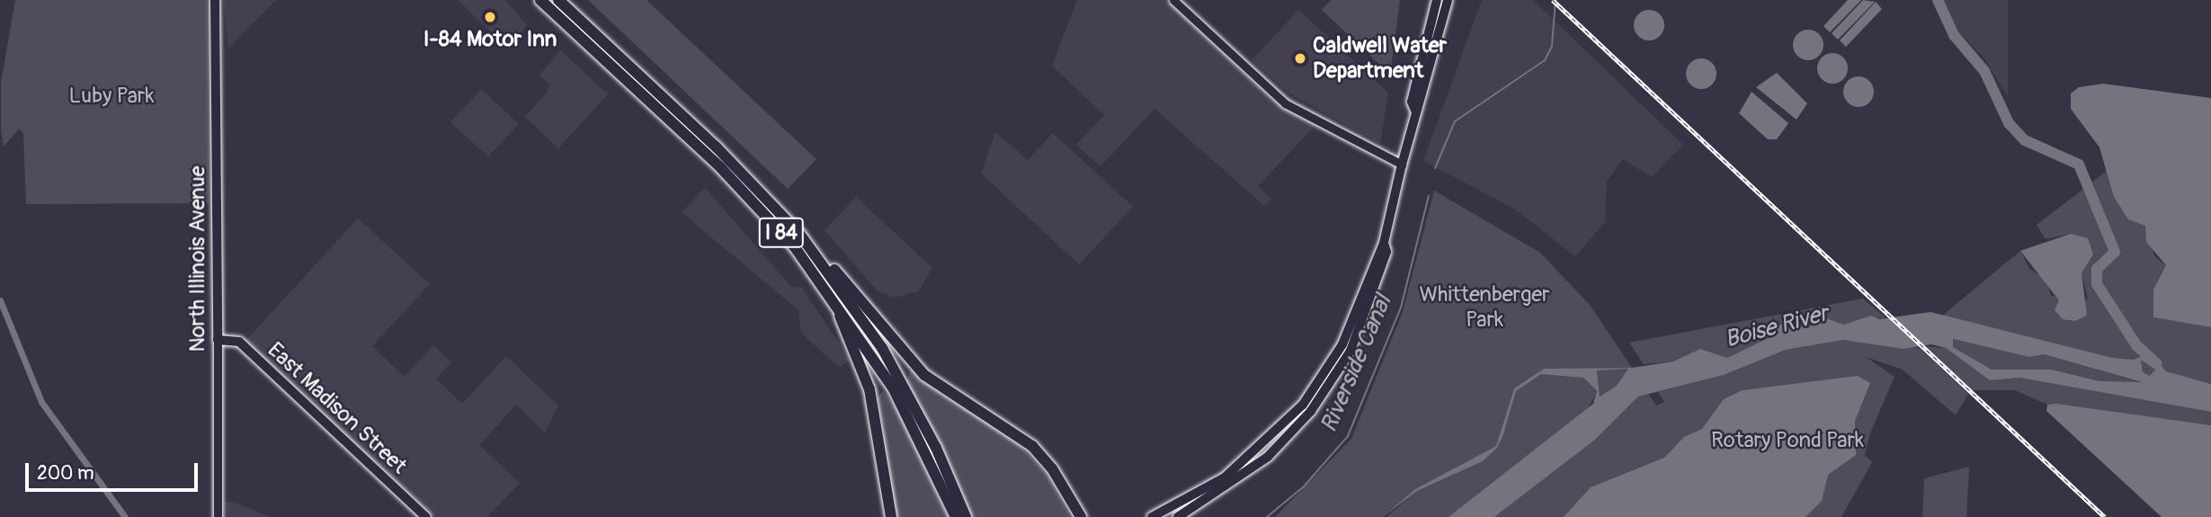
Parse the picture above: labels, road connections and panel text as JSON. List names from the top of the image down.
{
  "streets": {
    "highway": ["I 84"],
    "main road": ["North Illinois Avenue", "East Madison Street"]
  },
  "crossings": [
    ["North Illinois Avenue", "East Madison Street"]
  ],
  "water": ["Boise River", "Riverside Canal"],
  "parks": ["Luby Park", "Whittenberger Park", "Rotary Pond Park"],
  "places": ["I-84 Motor Inn", "Caldwell Water Department"],
  "scale_bar": "200 m"
}
